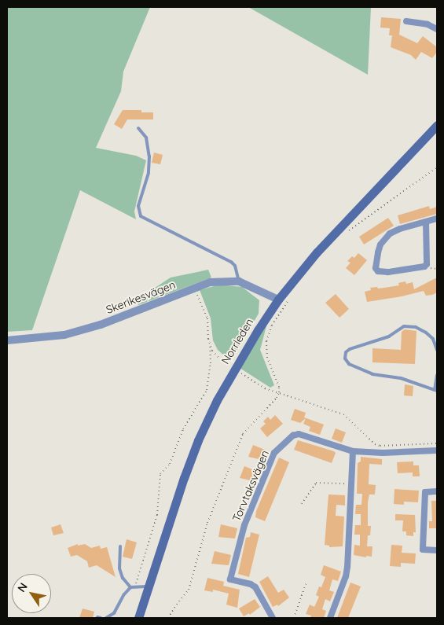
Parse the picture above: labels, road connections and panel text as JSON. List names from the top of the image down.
{
  "streets": {
    "main road": ["Norrleden"],
    "street": ["Skerikesvägen", "Torvtaksvägen"]
  },
  "crossings": [
    ["Skerikesvägen", "Norrleden"]
  ],
  "north": "top left"
}
